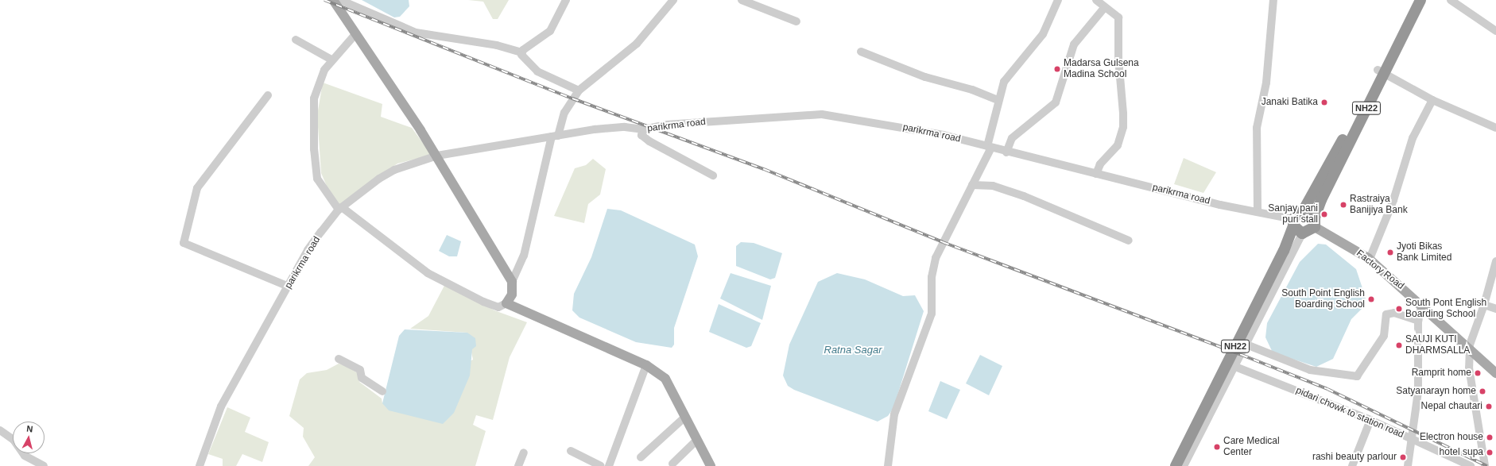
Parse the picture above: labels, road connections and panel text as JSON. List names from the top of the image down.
{
  "streets": {
    "highway": ["NH22"],
    "main road": ["Factory Road"],
    "street": ["parikrma road", "pidari chowk to station road"]
  },
  "crossings": [
    ["NH22", "parikrma road"],
    ["NH22", "Factory Road"],
    ["NH22", "pidari chowk to station road"]
  ],
  "water": ["Ratna Sagar"],
  "places": [
    "Madarsa Gulsena Madina School",
    "Janaki Batika",
    "Rastraiya Banijiya Bank",
    "Sanjay pani puri stall",
    "Jyoti Bikas Bank Limited",
    "South Point English Boarding School",
    "South Pont English Boarding School",
    "SAUJI KUTI DHARMSALLA",
    "Ramprit home",
    "Satyanarayn home",
    "Nepal chautari",
    "Electron house",
    "Care Medical Center",
    "hotel supa",
    "rashi beauty parlour"
  ],
  "north": "top"
}
